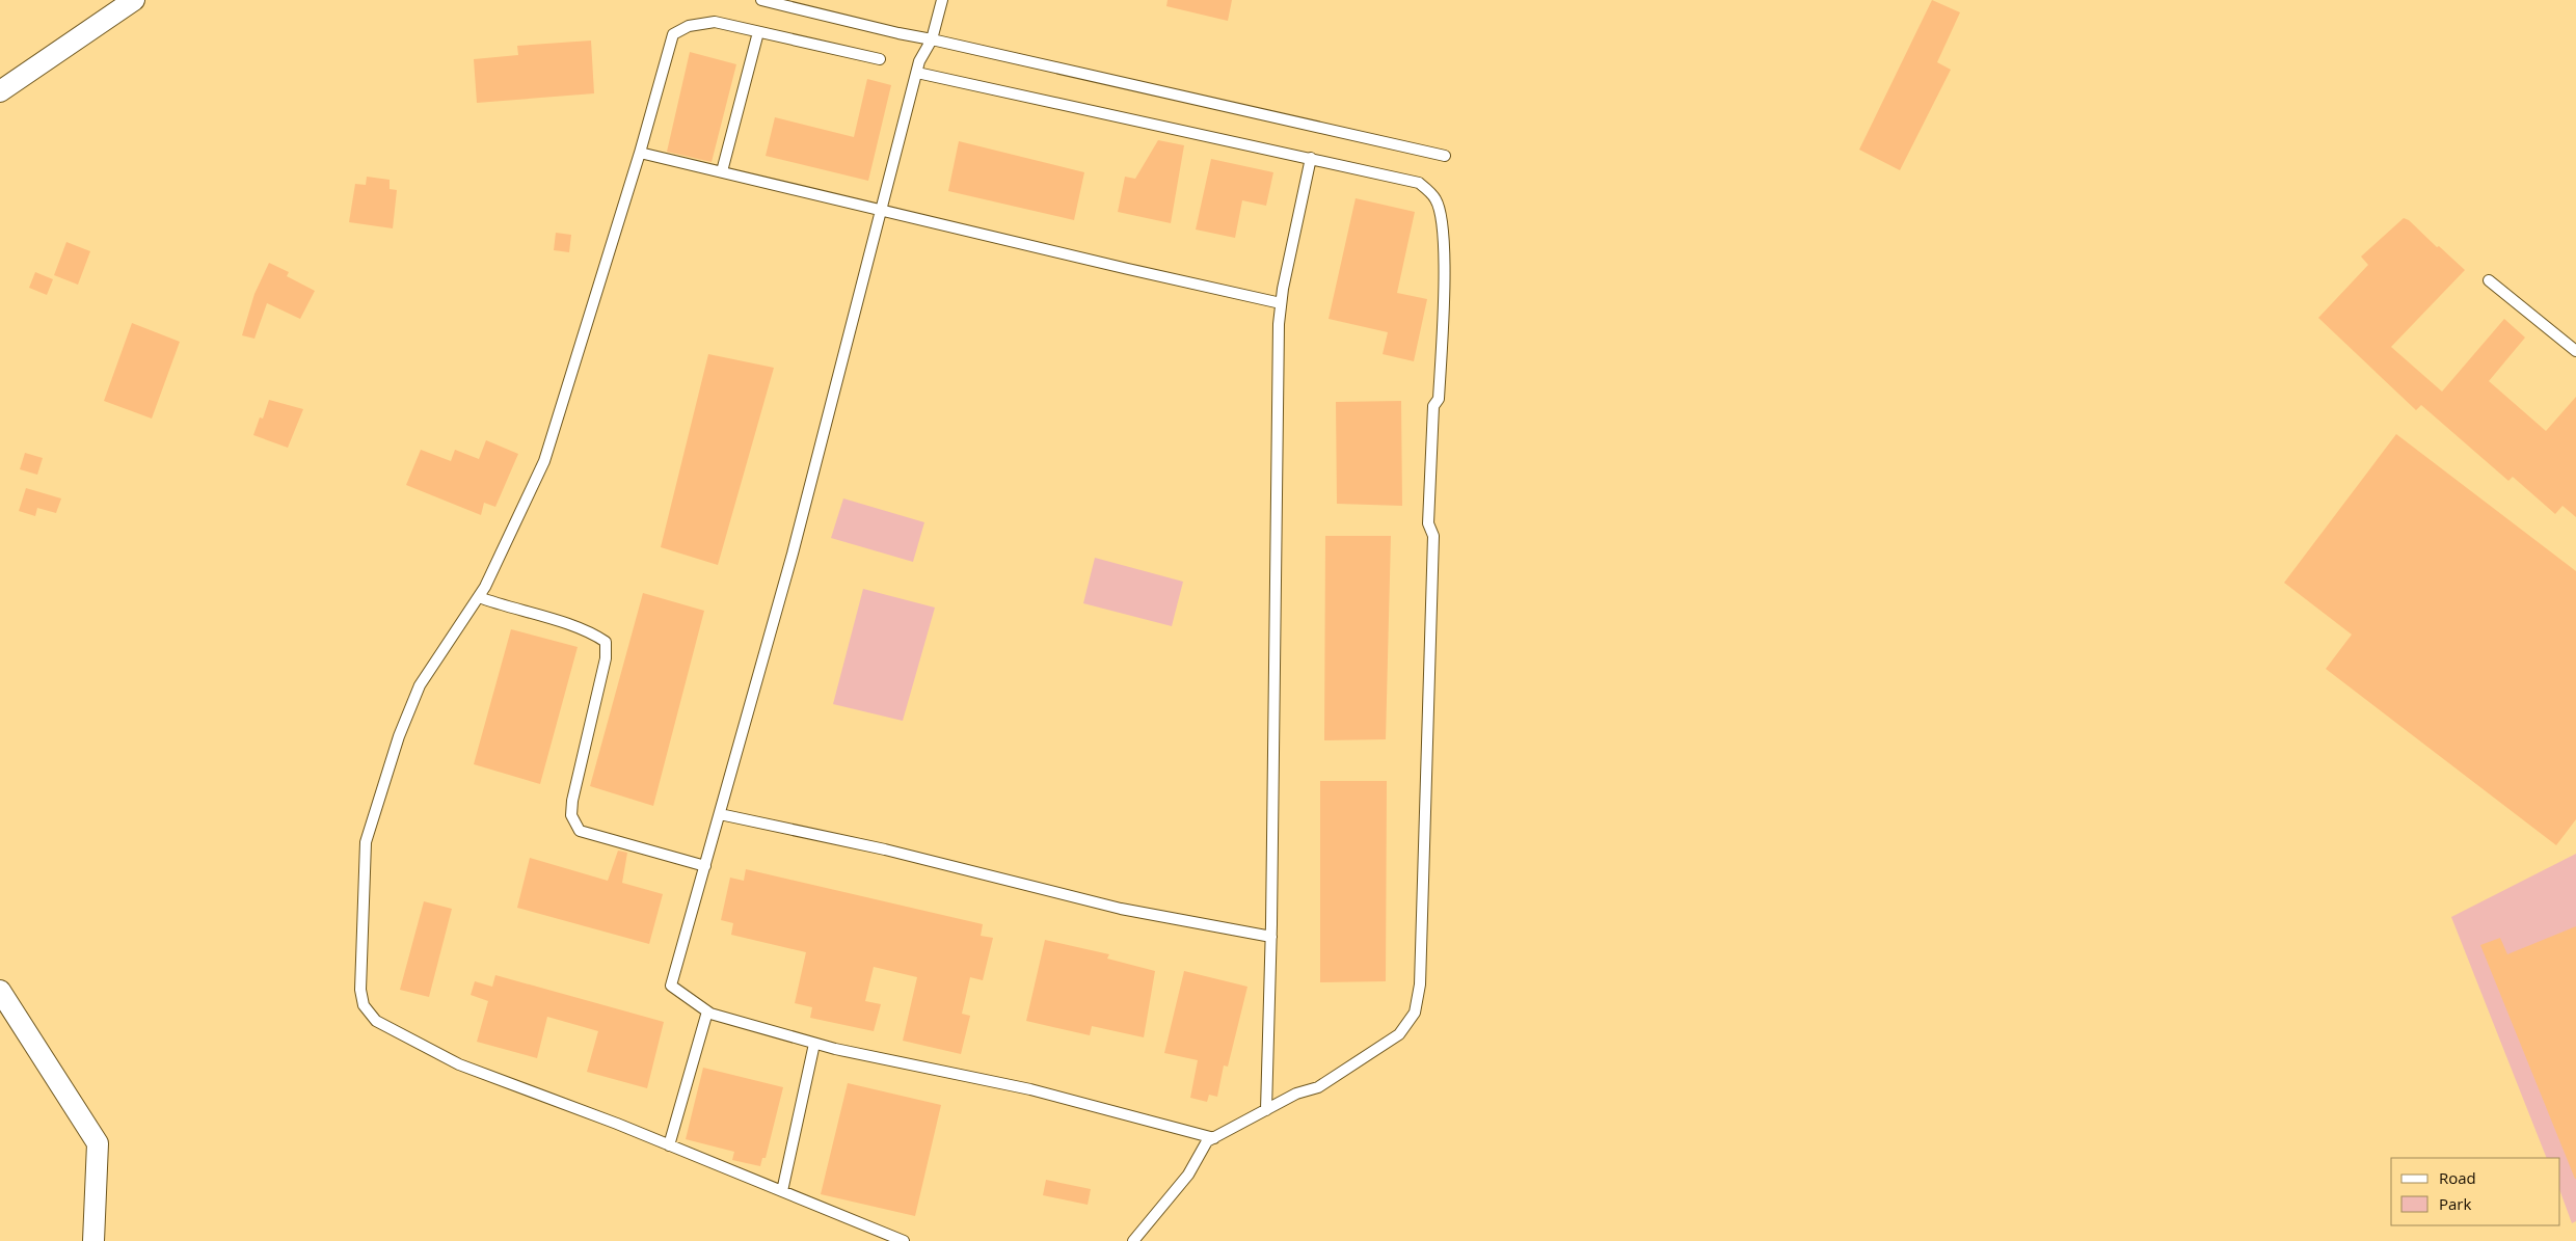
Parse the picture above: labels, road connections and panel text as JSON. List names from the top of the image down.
{
  "legend": ["Road", "Park"]
}
